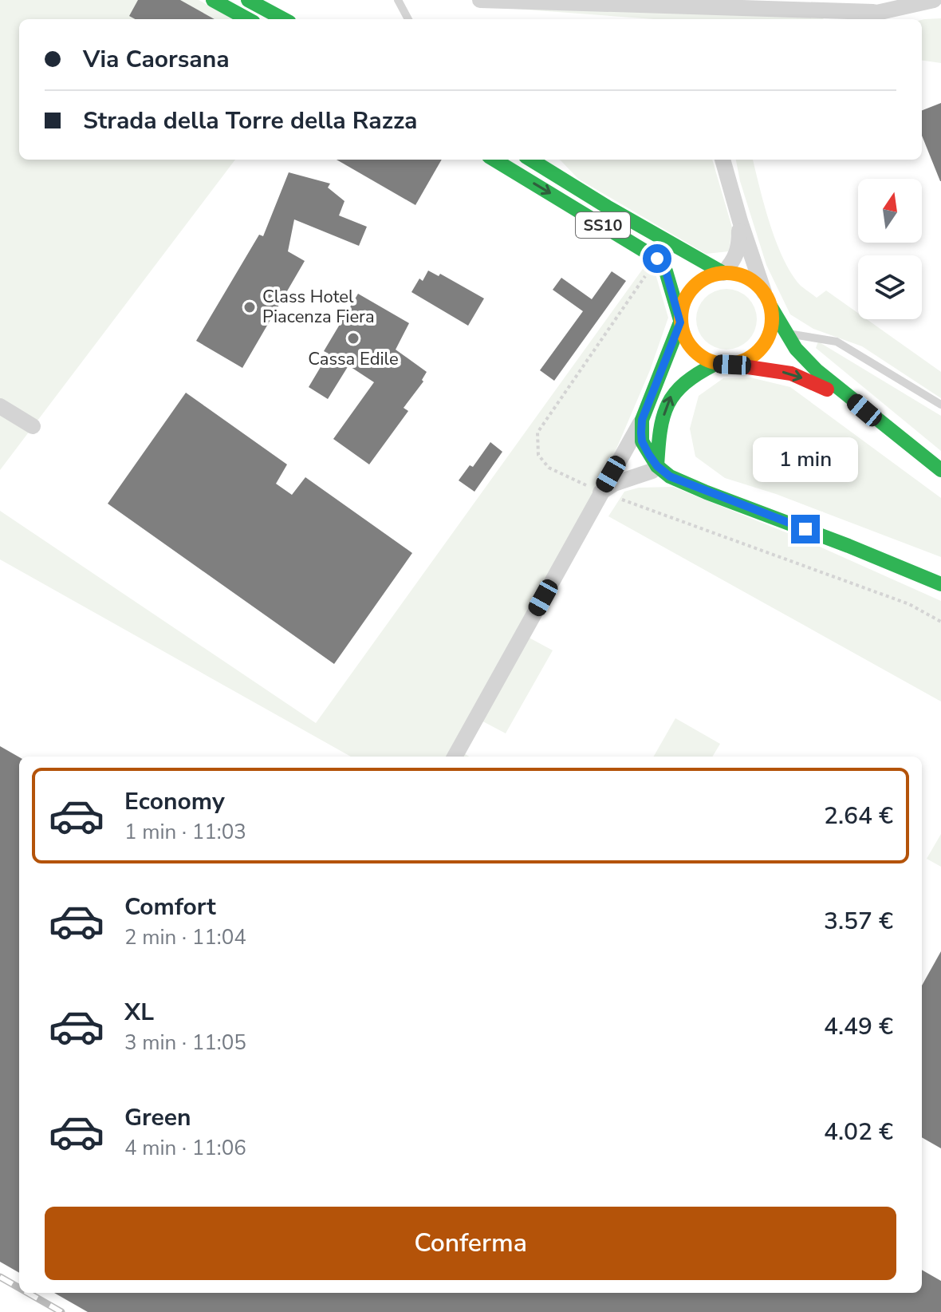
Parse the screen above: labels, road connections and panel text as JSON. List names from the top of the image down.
{
  "streets": {
    "main road": ["SS10"]
  },
  "places": ["Class Hotel Piacenza Fiera", "Cassa Edile"],
  "north": "top",
  "page": {
    "banner": ["Via Caorsana", "Strada della Torre della Razza"],
    "bubble": "1 min",
    "list": [
      {
        "name": "Economy",
        "note": "1 min · 11:03",
        "value": "2.64 €"
      },
      {
        "name": "Comfort",
        "note": "2 min · 11:04",
        "value": "3.57 €"
      },
      {
        "name": "XL",
        "note": "3 min · 11:05",
        "value": "4.49 €"
      },
      {
        "name": "Green",
        "note": "4 min · 11:06",
        "value": "4.02 €"
      }
    ],
    "buttons": "Conferma"
  }
}
